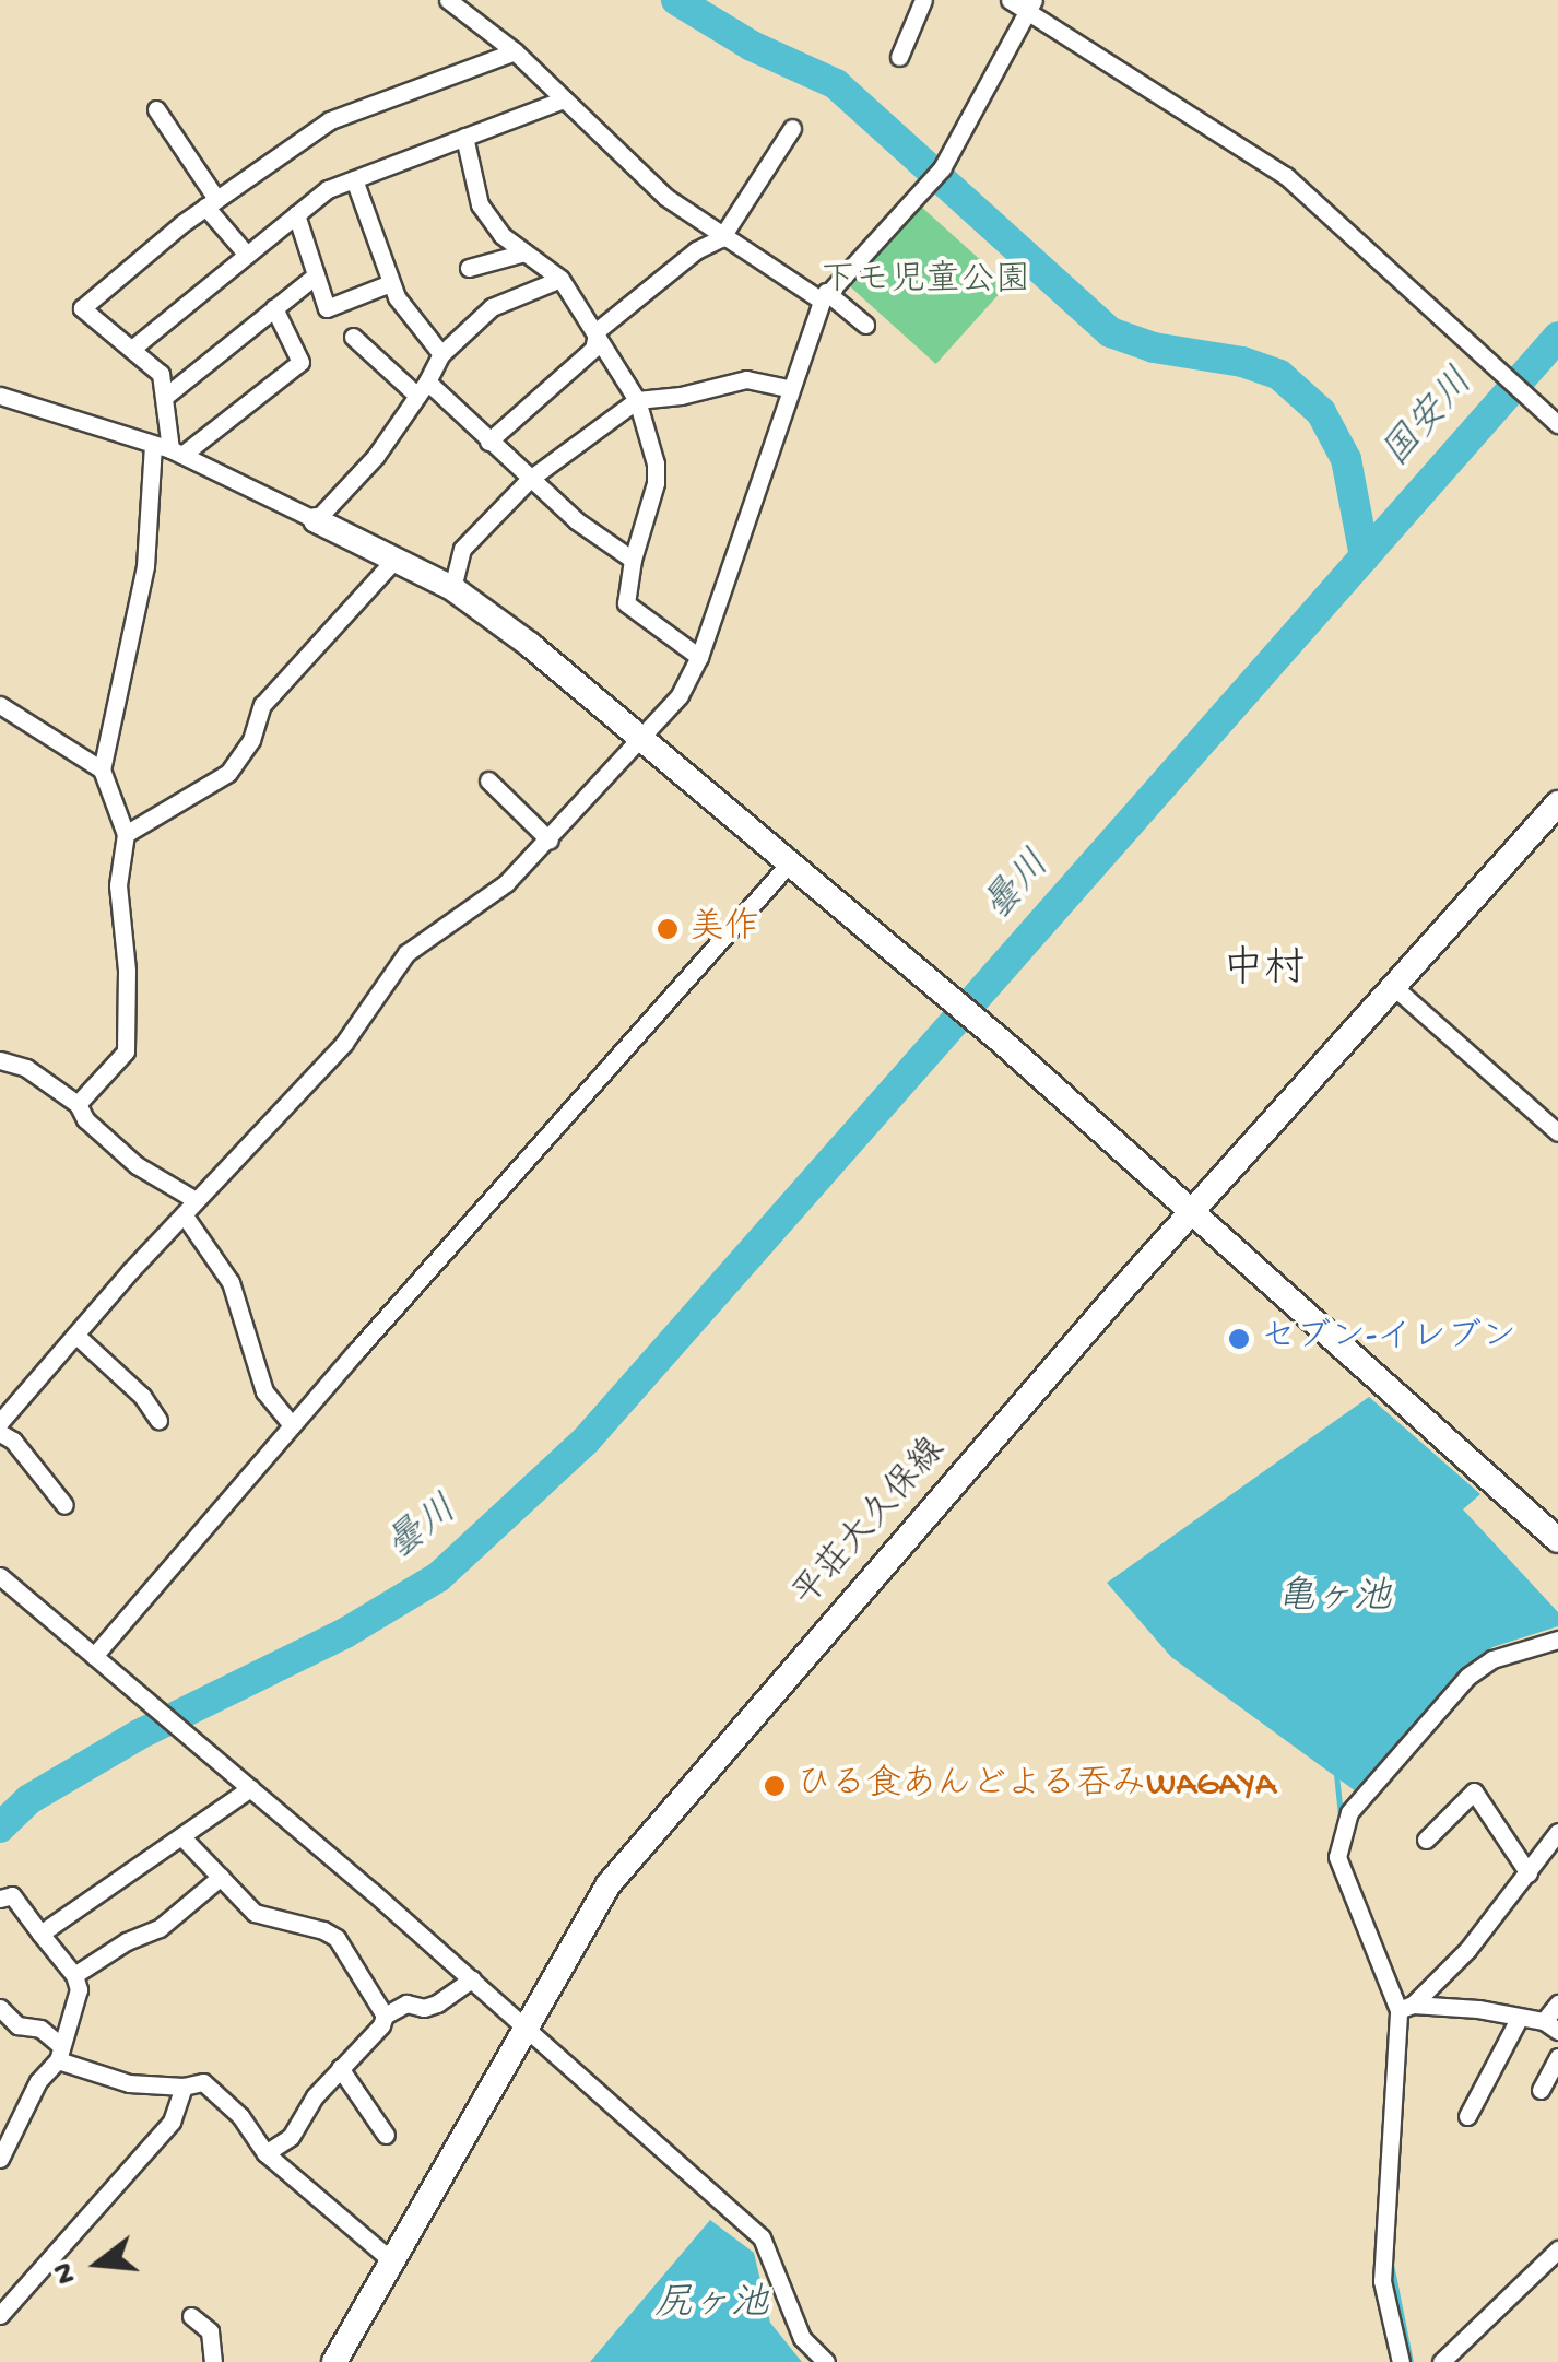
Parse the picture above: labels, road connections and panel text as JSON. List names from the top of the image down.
{
  "streets": {
    "main road": ["平荘大久保線"]
  },
  "districts": ["中村"],
  "water": [
    "国安川",
    "曇川",
    "亀ヶ池",
    "尻ヶ池"
  ],
  "parks": ["下モ児童公園"],
  "places": ["美作", "セブン-イレブン", "ひる食あんどよる吞みWAGAYA"],
  "north": "left"
}
